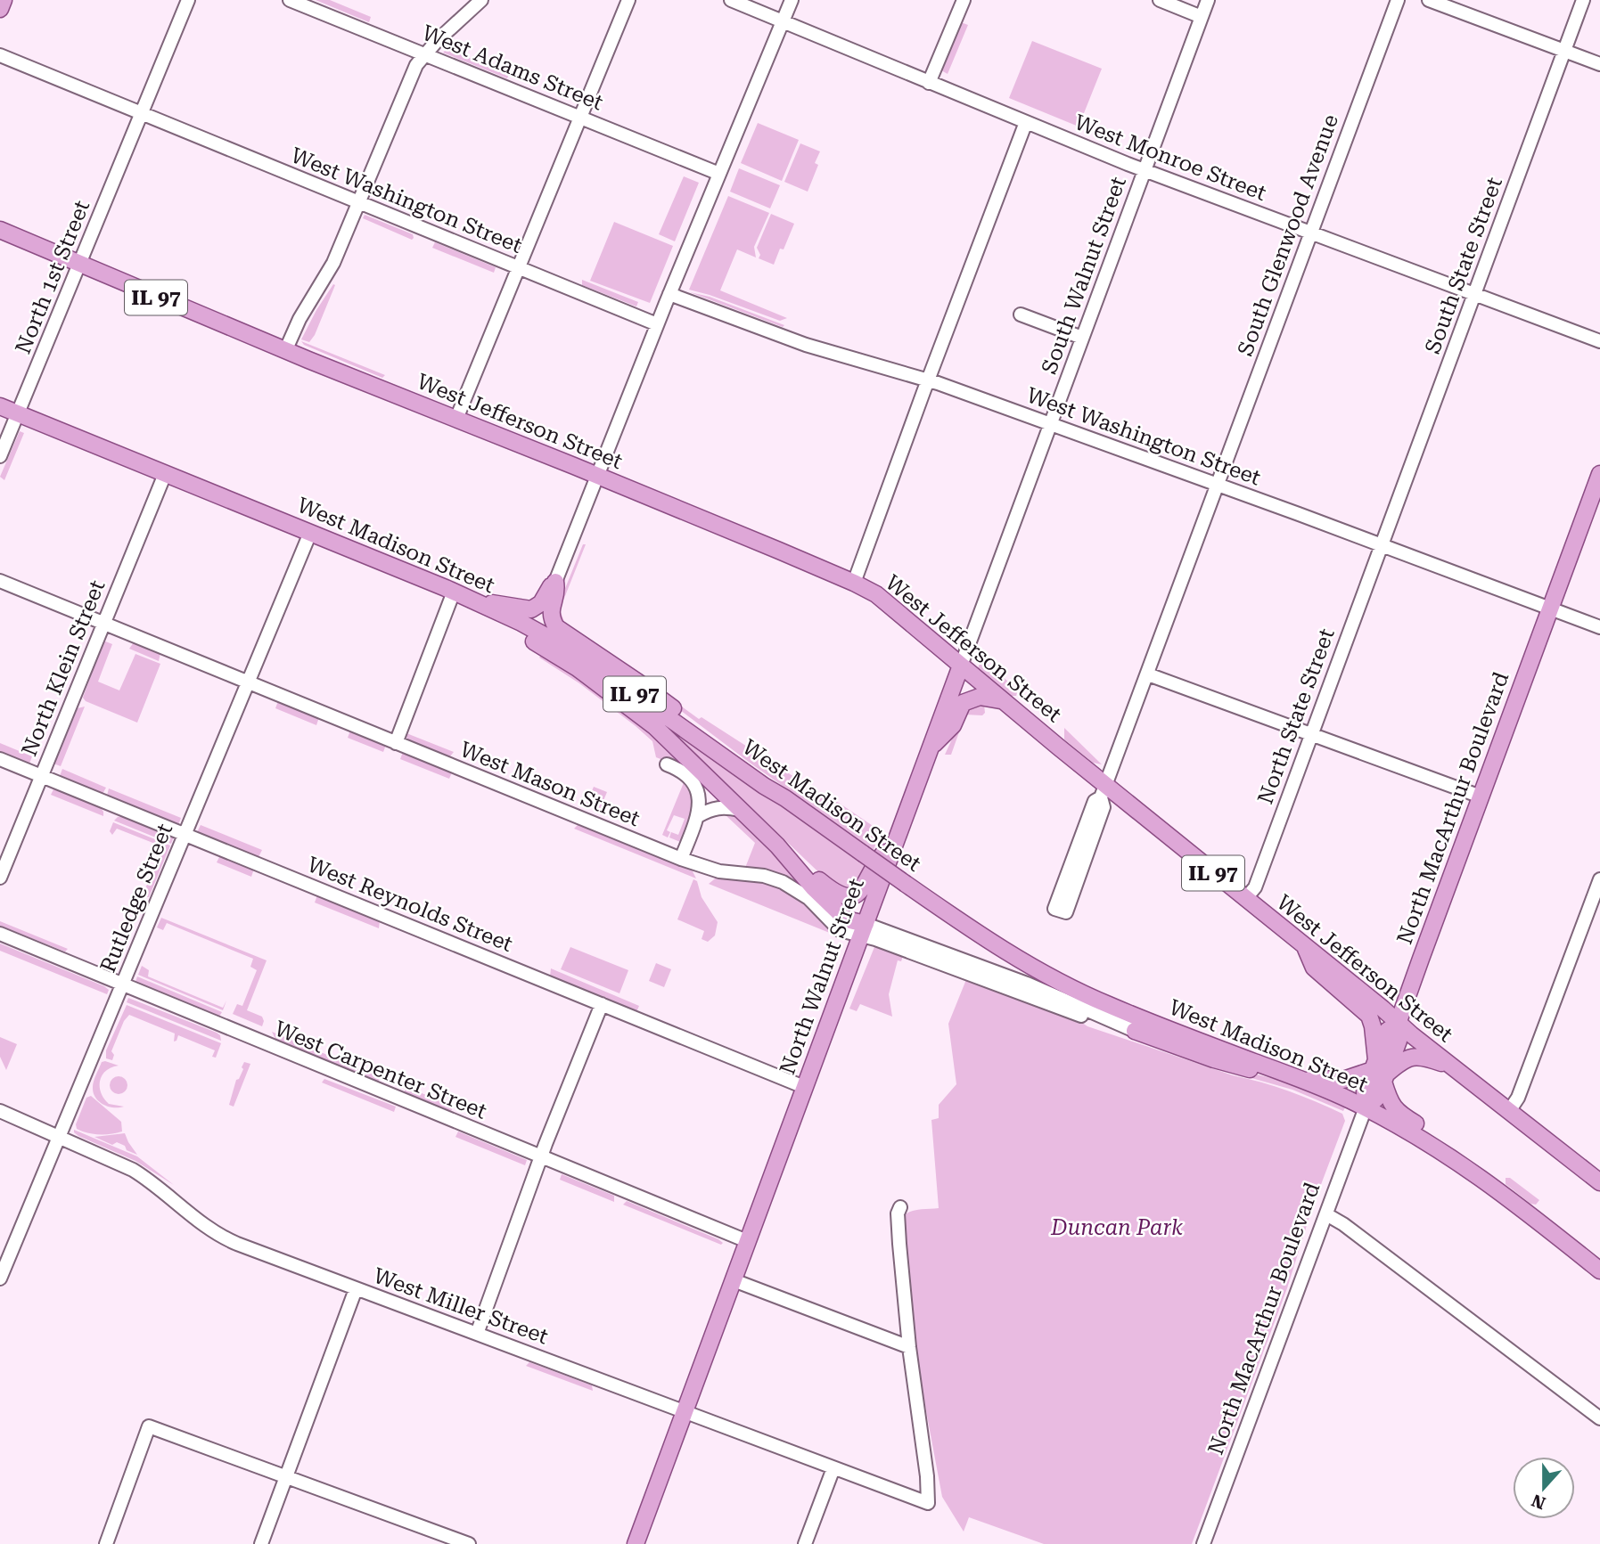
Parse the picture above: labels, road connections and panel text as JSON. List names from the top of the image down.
{
  "streets": {
    "main road": [
      "IL 97",
      "West Jefferson Street",
      "West Madison Street",
      "North MacArthur Boulevard",
      "North Walnut Street"
    ],
    "street": [
      "West Adams Street",
      "West Monroe Street",
      "West Washington Street",
      "South Glenwood Avenue",
      "South State Street",
      "South Walnut Street",
      "North 1st Street",
      "North Klein Street",
      "North State Street",
      "West Mason Street",
      "Rutledge Street",
      "West Reynolds Street",
      "West Carpenter Street",
      "West Miller Street"
    ]
  },
  "crossings": [
    ["West Monroe Street", "South Glenwood Avenue"],
    ["West Monroe Street", "South State Street"],
    ["West Monroe Street", "South Walnut Street"],
    ["West Washington Street", "South Glenwood Avenue"],
    ["West Washington Street", "South State Street"],
    ["West Washington Street", "South Walnut Street"],
    ["West Washington Street", "North 1st Street"],
    ["West Washington Street", "North State Street"],
    ["West Washington Street", "North MacArthur Boulevard"],
    ["West Washington Street", "North Walnut Street"],
    ["South Glenwood Avenue", "West Jefferson Street"],
    ["South State Street", "North State Street"],
    ["South Walnut Street", "North Walnut Street"],
    ["North 1st Street", "IL 97"],
    ["North 1st Street", "West Jefferson Street"],
    ["North 1st Street", "West Madison Street"],
    ["IL 97", "West Jefferson Street"],
    ["IL 97", "West Madison Street"],
    ["West Jefferson Street", "North State Street"],
    ["West Jefferson Street", "North MacArthur Boulevard"],
    ["West Jefferson Street", "North Walnut Street"],
    ["West Madison Street", "North Klein Street"],
    ["West Madison Street", "North MacArthur Boulevard"],
    ["West Madison Street", "Rutledge Street"],
    ["North Klein Street", "West Mason Street"],
    ["North Klein Street", "West Reynolds Street"],
    ["West Mason Street", "Rutledge Street"],
    ["West Mason Street", "North Walnut Street"],
    ["Rutledge Street", "West Reynolds Street"],
    ["Rutledge Street", "West Carpenter Street"],
    ["Rutledge Street", "West Miller Street"],
    ["West Reynolds Street", "North Walnut Street"],
    ["North Walnut Street", "West Carpenter Street"],
    ["North Walnut Street", "West Miller Street"]
  ],
  "parks": ["Duncan Park"],
  "north": "bottom"
}
